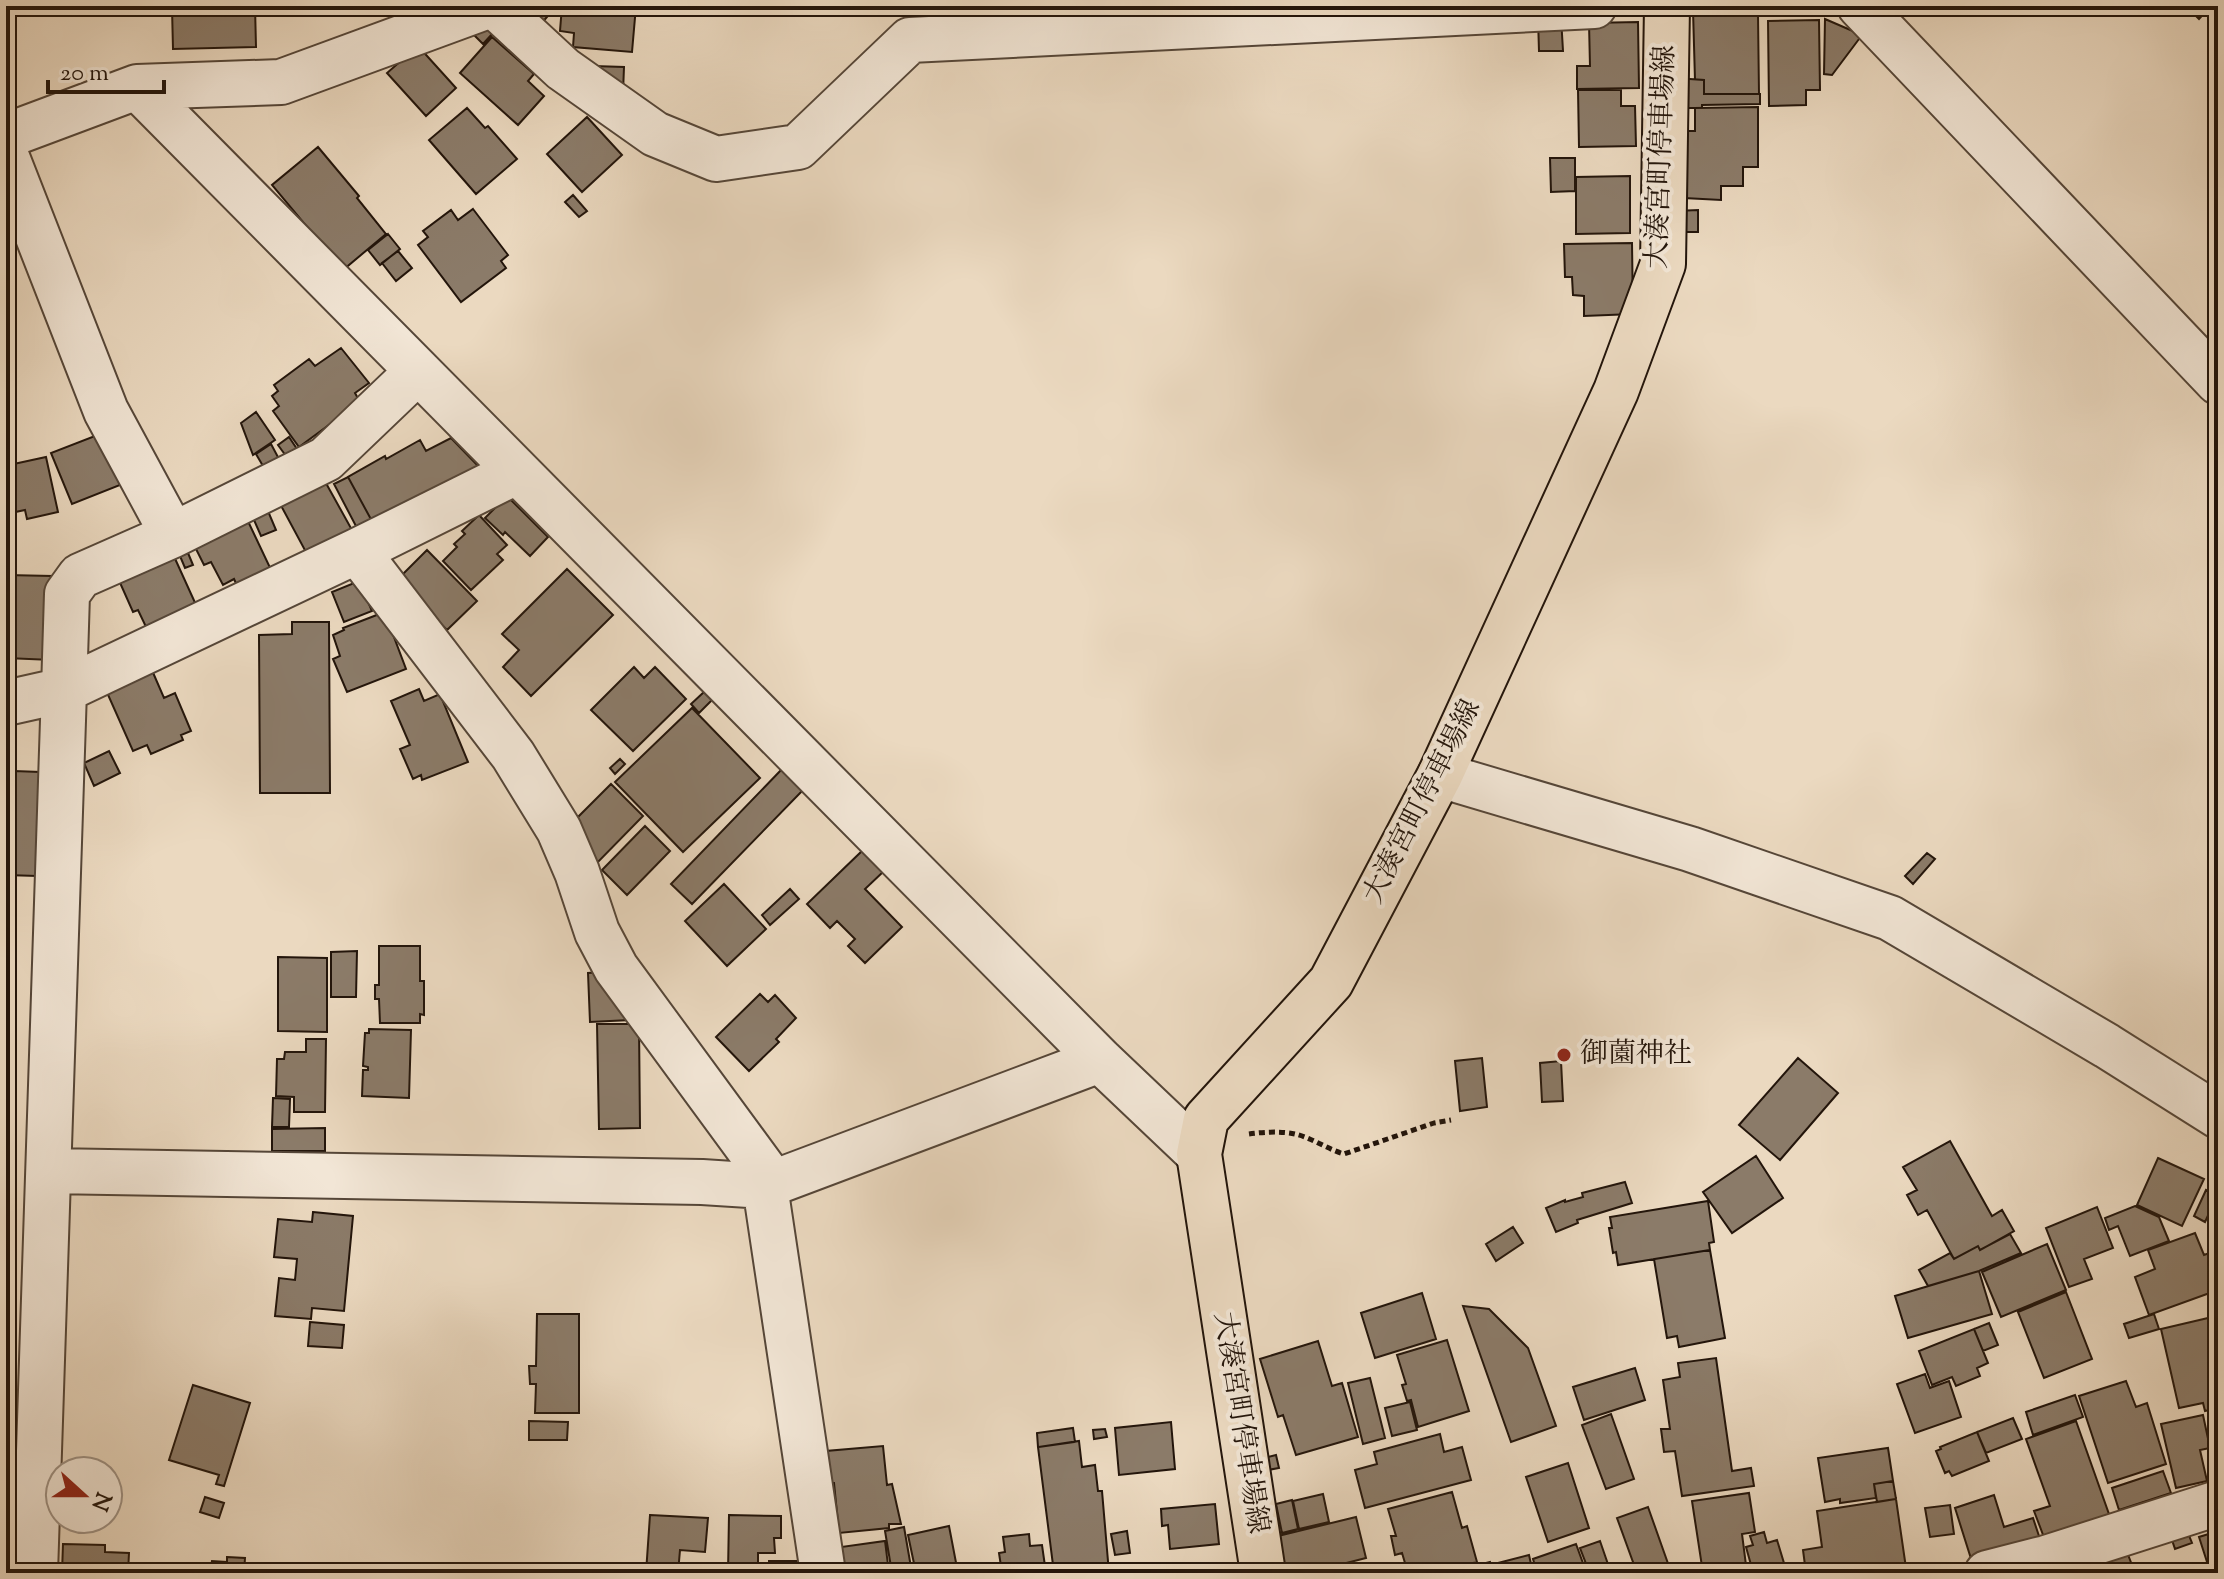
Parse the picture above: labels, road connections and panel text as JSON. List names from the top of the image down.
{
  "streets": {
    "main road": ["大湊宮町停車場線"]
  },
  "places": ["御薗神社"],
  "scale_bar": "20 m",
  "north": "right"
}
